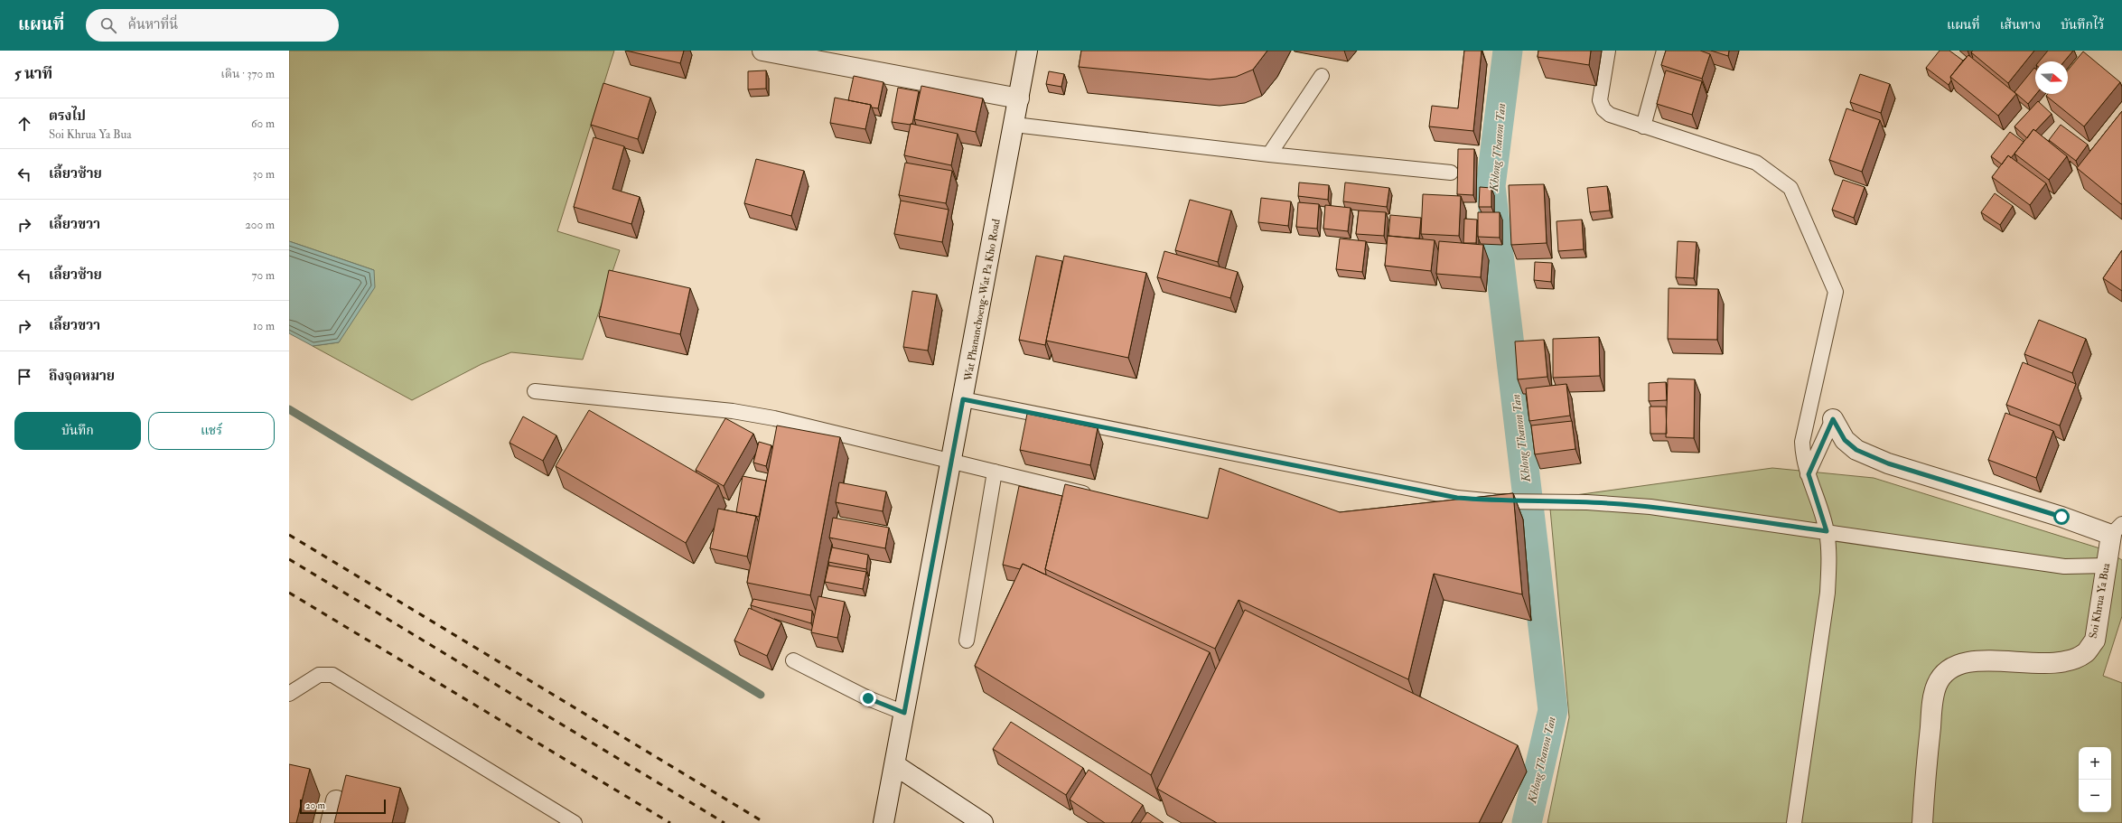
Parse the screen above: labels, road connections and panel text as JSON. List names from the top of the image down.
{
  "streets": {
    "street": ["Wat Phananchoeng-Wat Pa Kho Road", "Soi Khrua Ya Bua"]
  },
  "water": ["Khlong Thanon Tan"],
  "scale_bar": "20 m",
  "north": "right",
  "page": {
    "header": "แผนที่",
    "search": "ค้นหาที่นี่",
    "nav": ["แผนที่", "เส้นทาง", "บันทึกไว้"],
    "heading": ["5 นาที", "เดิน · 370 m"],
    "list": [
      ["ตรงไป", "Soi Khrua Ya Bua", "60 m"],
      ["เลี้ยวซ้าย", "30 m"],
      ["เลี้ยวขวา", "200 m"],
      ["เลี้ยวซ้าย", "70 m"],
      ["เลี้ยวขวา", "10 m"],
      "ถึงจุดหมาย"
    ],
    "buttons": ["บันทึก", "แชร์"],
    "map_buttons": ["+", "−"],
    "scale": "20 m"
  }
}
